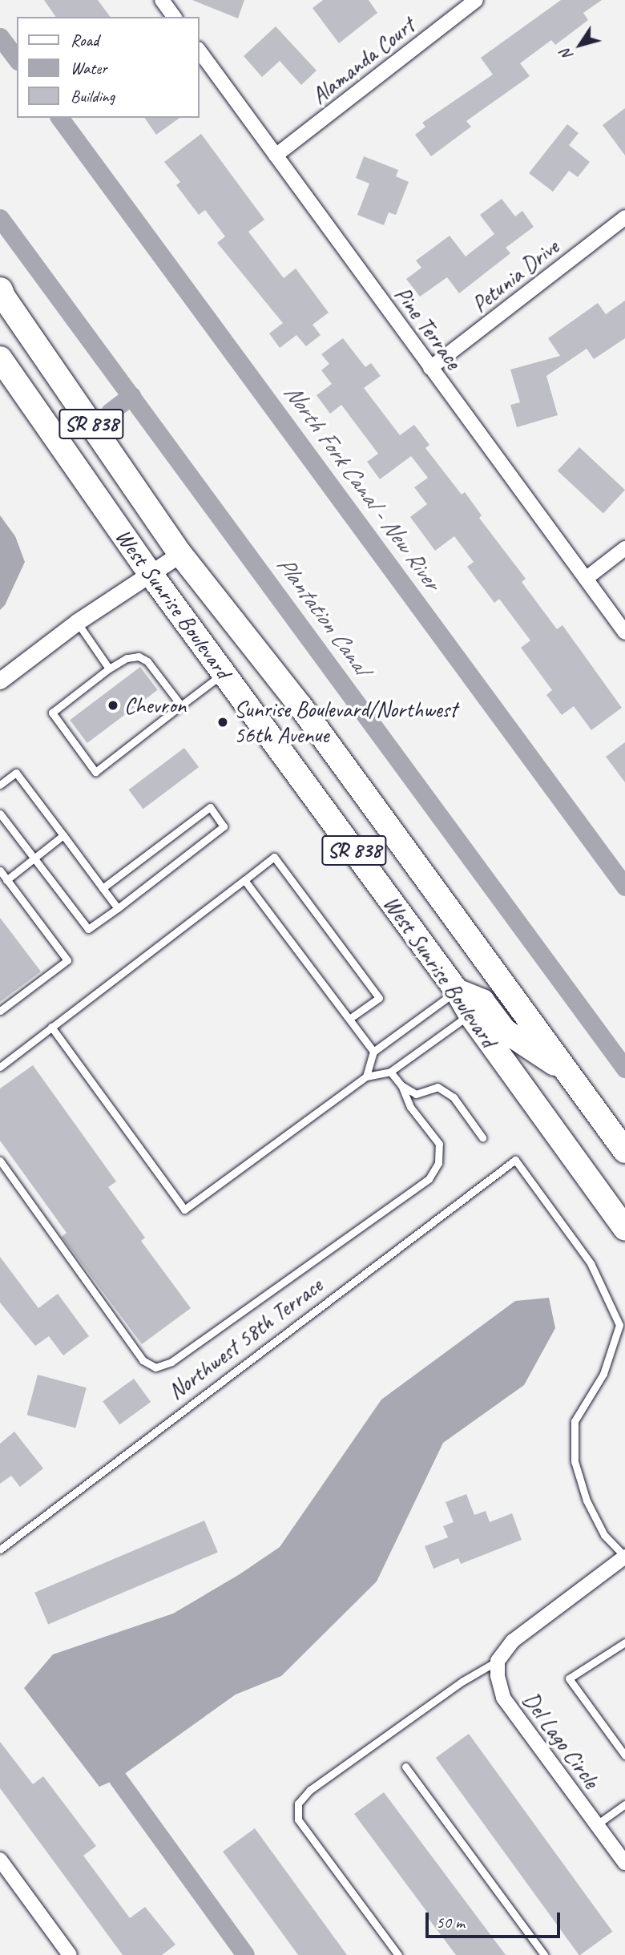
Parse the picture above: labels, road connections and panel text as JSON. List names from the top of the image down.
{
  "streets": {
    "highway": ["SR 838", "West Sunrise Boulevard"],
    "street": [
      "Alamanda Court",
      "Petunia Drive",
      "Pine Terrace",
      "Del Lago Circle"
    ],
    "lane": ["Northwest 58th Terrace"]
  },
  "crossings": [
    ["Alamanda Court", "Pine Terrace"],
    ["Petunia Drive", "Pine Terrace"]
  ],
  "water": ["North Fork Canal - New River", "Plantation Canal"],
  "places": ["Chevron", "Sunrise Boulevard/Northwest 56th Avenue"],
  "legend": ["Road", "Water", "Building"],
  "scale_bar": "50 m",
  "north": "bottom left"
}
